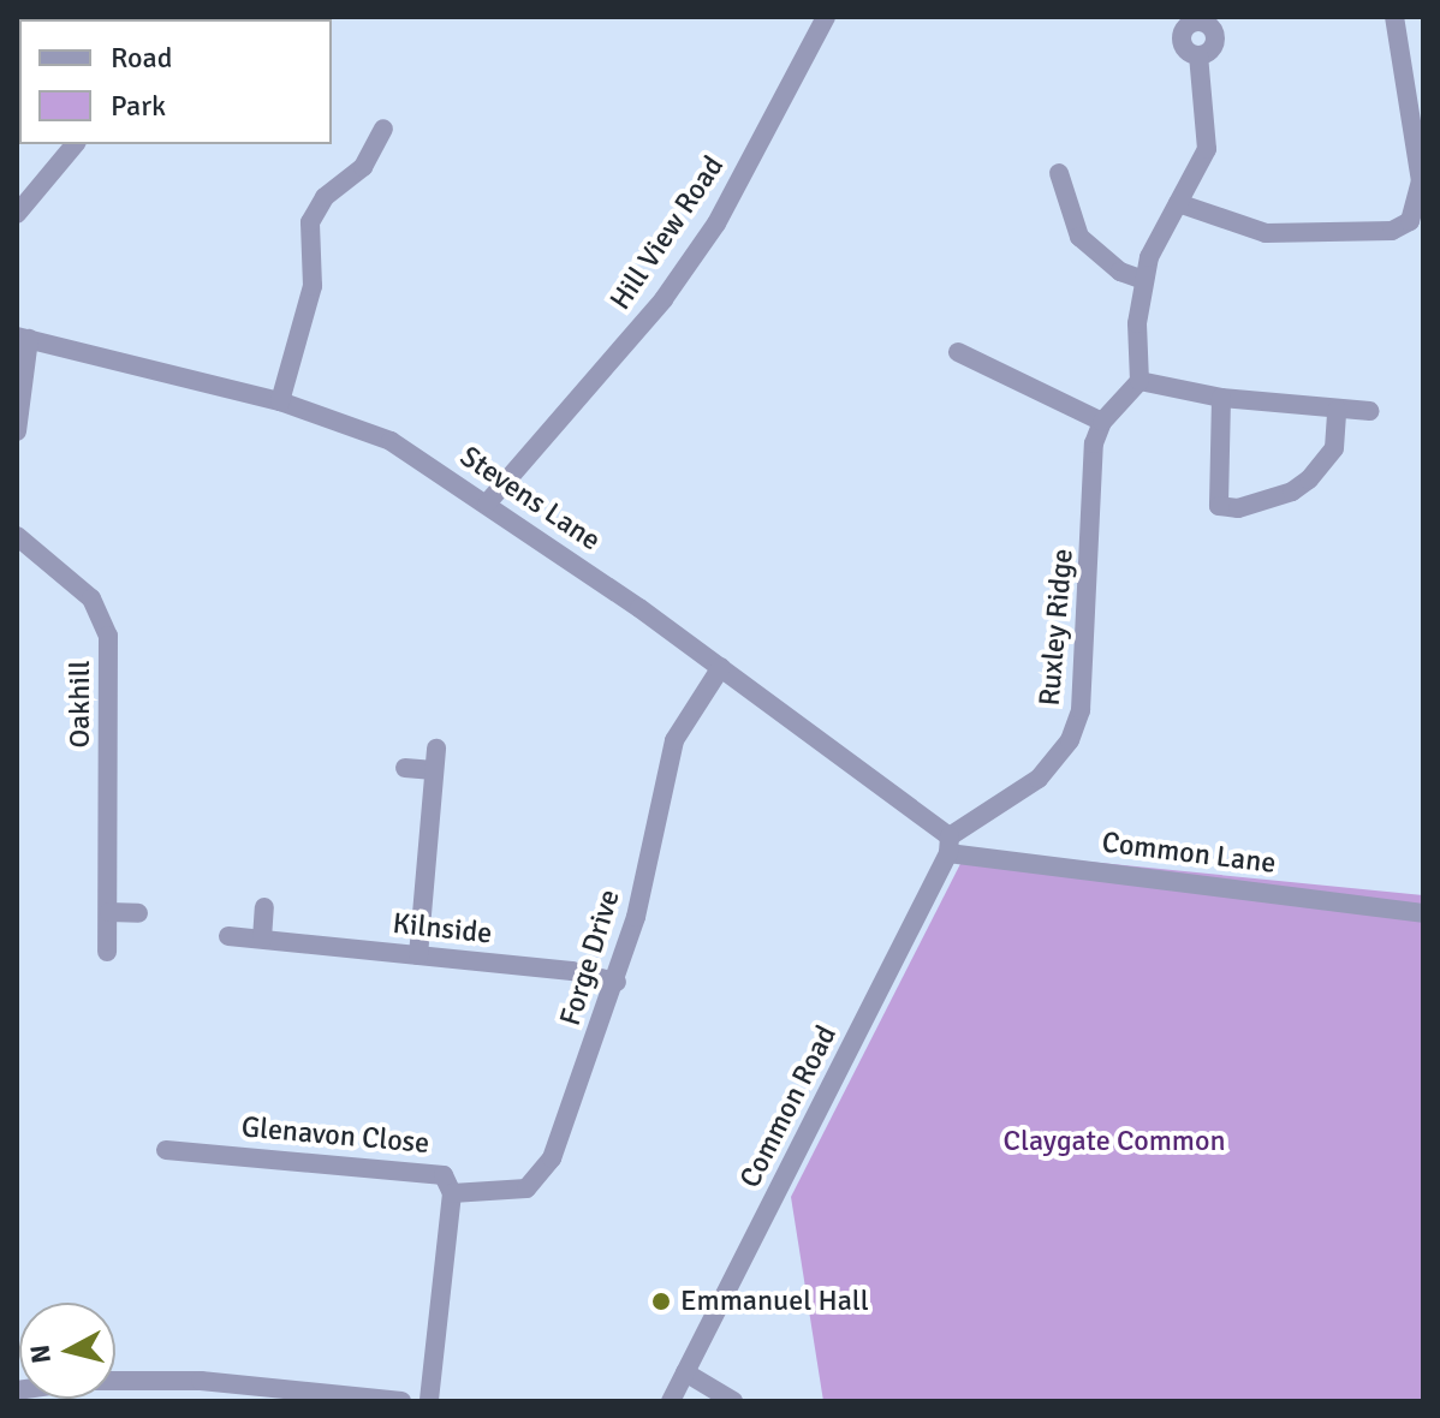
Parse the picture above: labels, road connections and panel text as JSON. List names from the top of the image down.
{
  "streets": {
    "street": [
      "Hill View Road",
      "Stevens Lane",
      "Ruxley Ridge",
      "Oakhill",
      "Common Lane",
      "Kilnside",
      "Forge Drive",
      "Common Road",
      "Glenavon Close"
    ]
  },
  "crossings": [
    ["Hill View Road", "Stevens Lane"],
    ["Stevens Lane", "Ruxley Ridge"],
    ["Stevens Lane", "Common Lane"],
    ["Stevens Lane", "Forge Drive"],
    ["Stevens Lane", "Common Road"],
    ["Ruxley Ridge", "Common Lane"],
    ["Ruxley Ridge", "Common Road"],
    ["Common Lane", "Common Road"],
    ["Kilnside", "Forge Drive"],
    ["Forge Drive", "Glenavon Close"]
  ],
  "parks": ["Claygate Common"],
  "places": ["Emmanuel Hall"],
  "legend": ["Road", "Park"],
  "north": "left"
}
